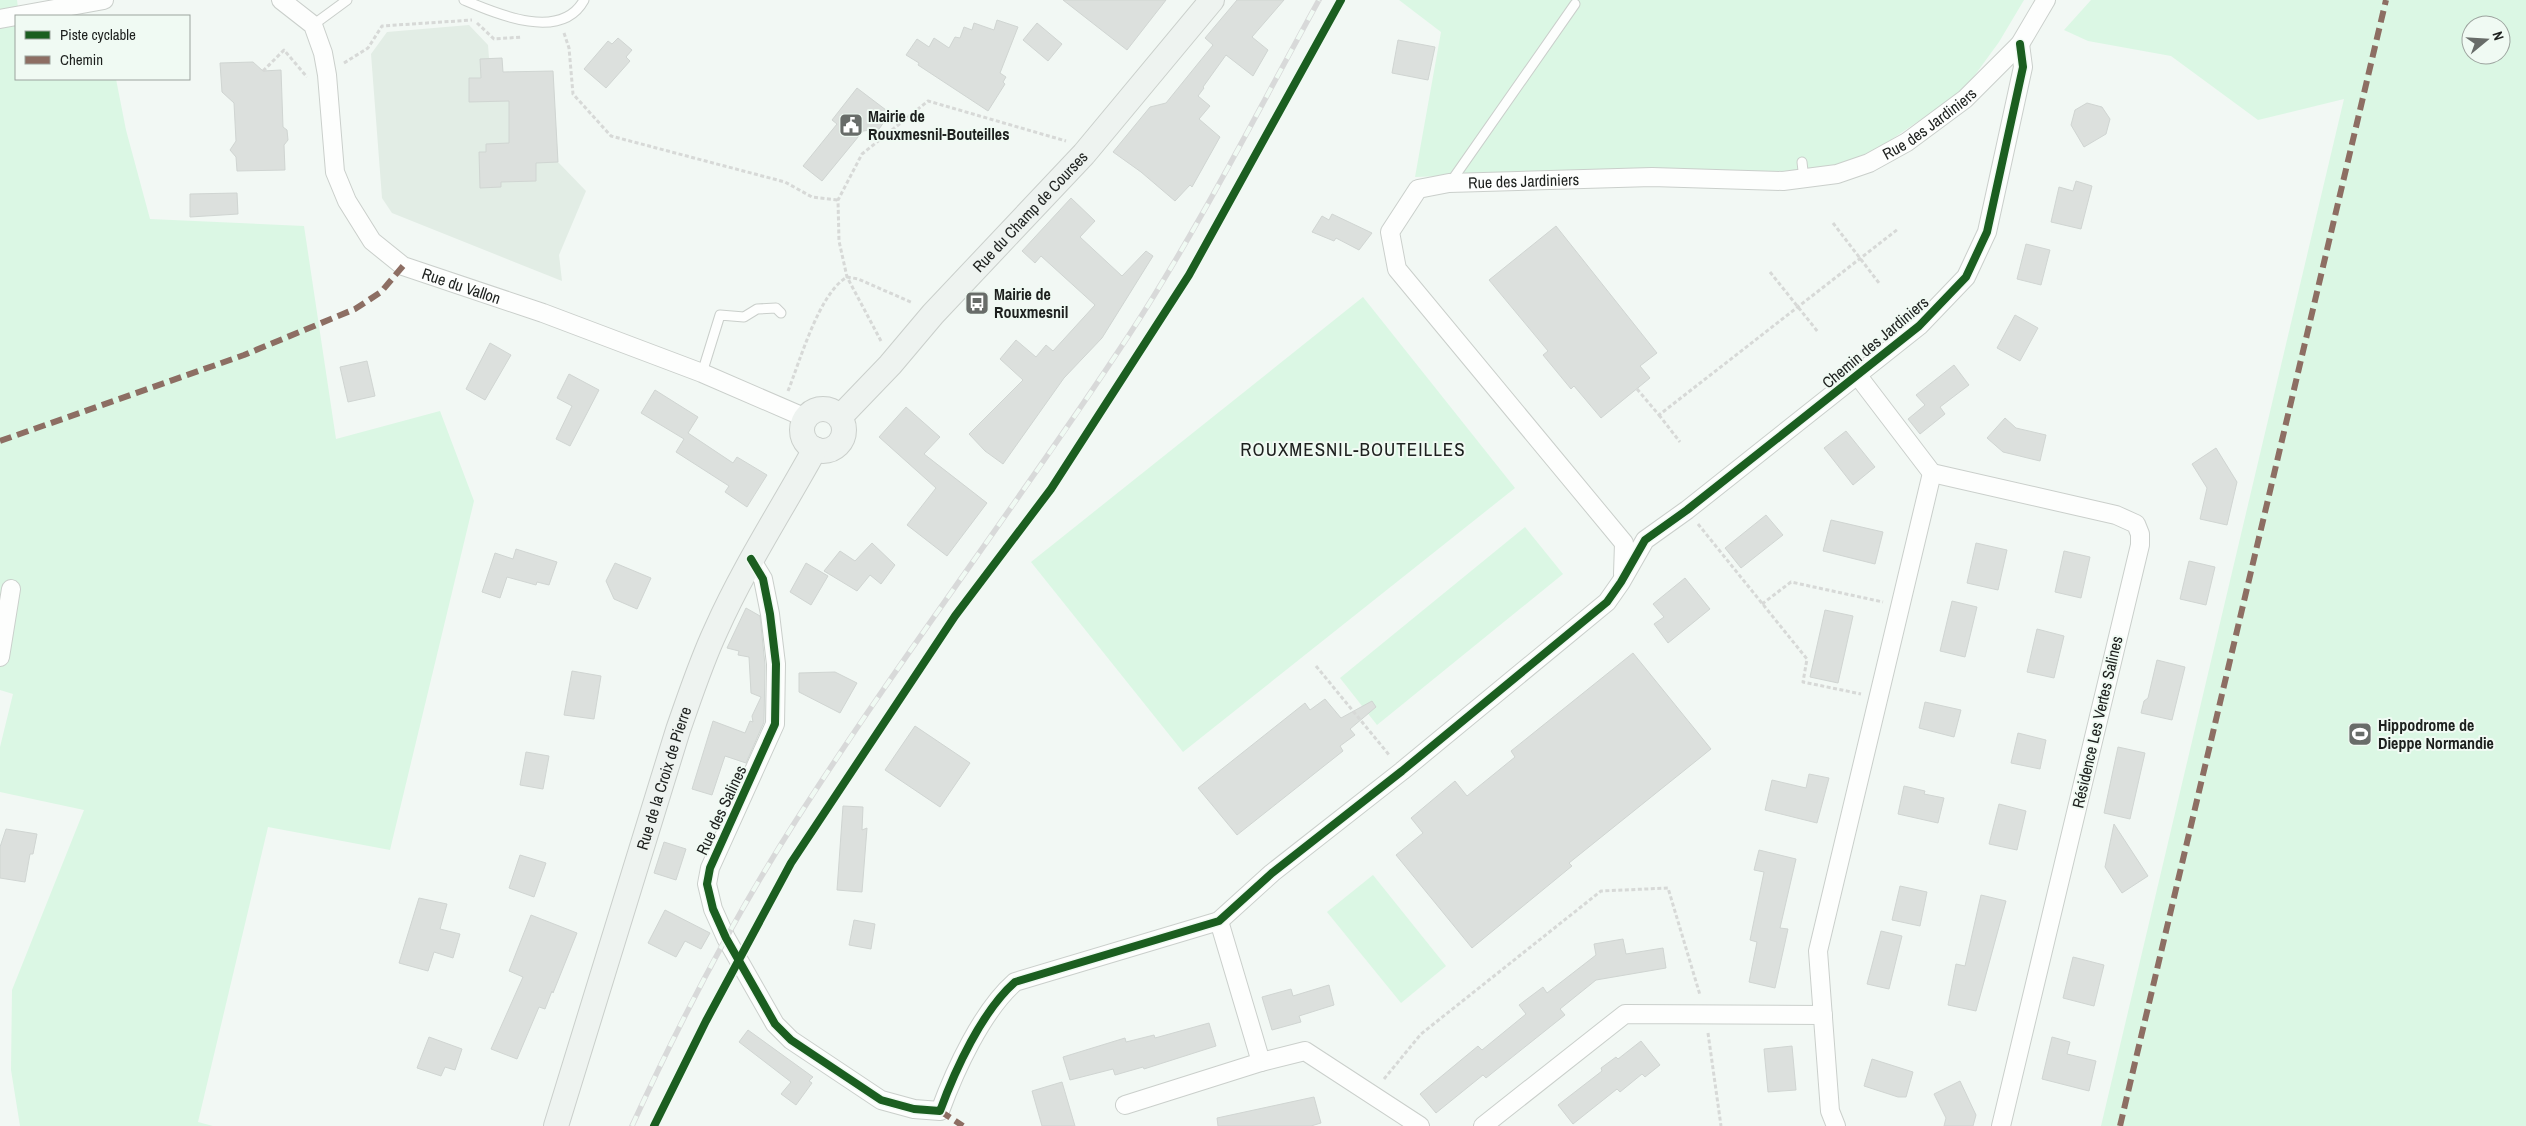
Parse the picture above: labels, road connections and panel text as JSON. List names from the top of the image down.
{
  "streets": {
    "main road": ["Rue du Champ de Courses", "Rue de la Croix de Pierre"],
    "street": [
      "Rue des Jardiniers",
      "Rue du Vallon",
      "Chemin des Jardiniers",
      "Résidence Les Vertes Salines",
      "Rue des Salines"
    ]
  },
  "crossings": [
    ["Rue des Jardiniers", "Chemin des Jardiniers"],
    ["Rue du Champ de Courses", "Rue du Vallon"],
    ["Rue du Champ de Courses", "Rue de la Croix de Pierre"],
    ["Rue du Vallon", "Rue de la Croix de Pierre"],
    ["Chemin des Jardiniers", "Rue des Salines"],
    ["Rue de la Croix de Pierre", "Rue des Salines"]
  ],
  "districts": ["ROUXMESNIL-BOUTEILLES"],
  "places": {
    "public building": ["Mairie de Rouxmesnil-Bouteilles"],
    "bus stop": ["Mairie de Rouxmesnil"],
    "sports": ["Hippodrome de Dieppe Normandie"]
  },
  "legend": ["Piste cyclable", "Chemin"],
  "north": "right"
}
